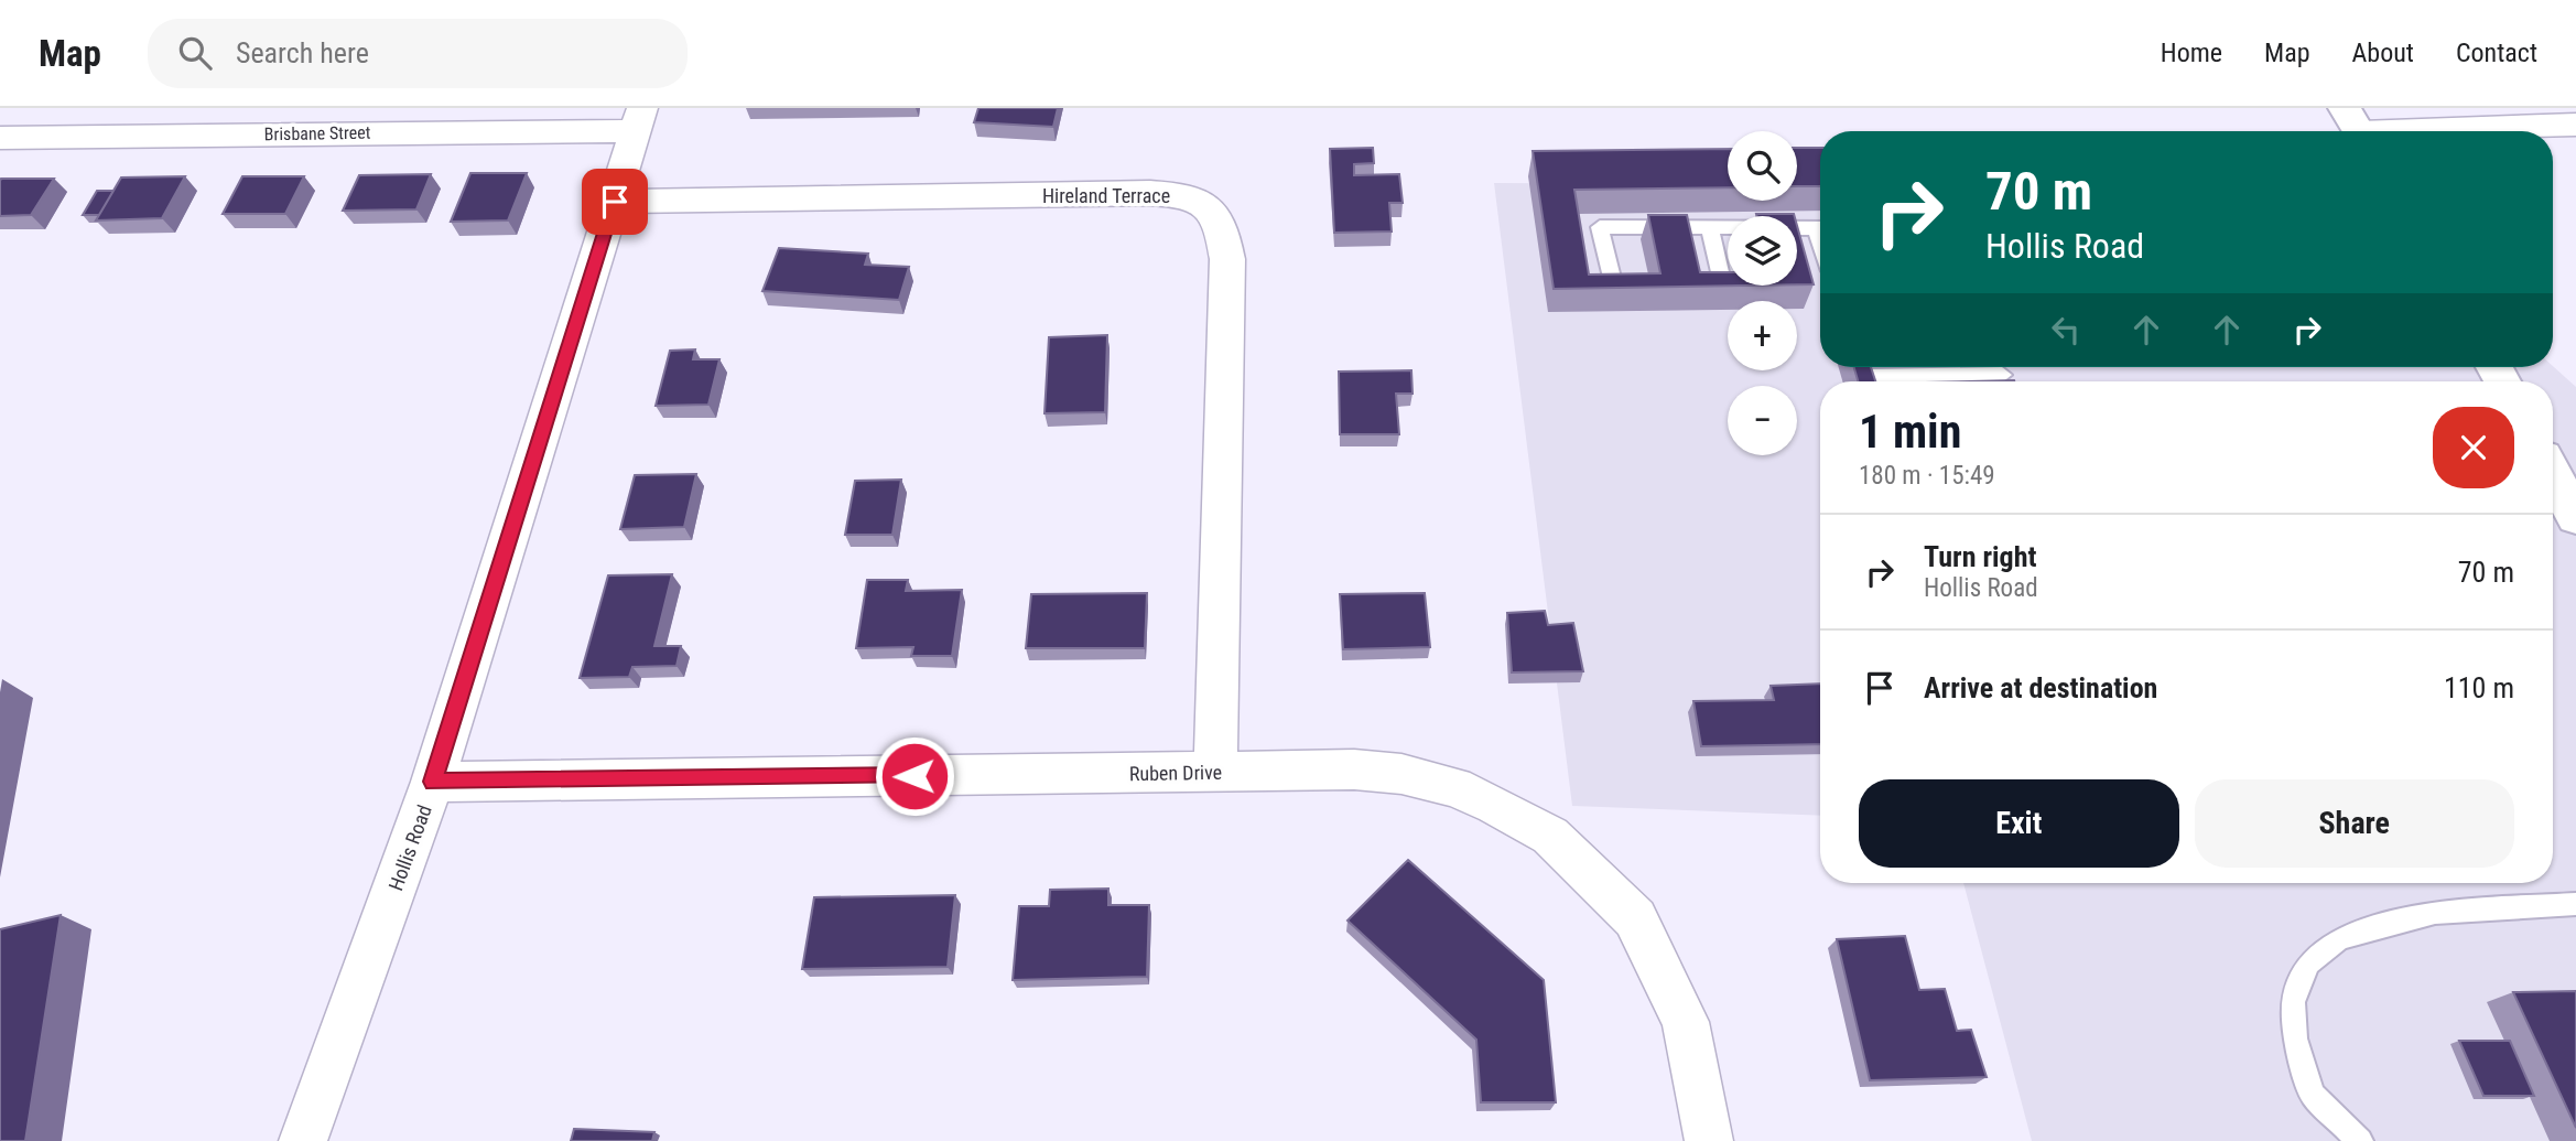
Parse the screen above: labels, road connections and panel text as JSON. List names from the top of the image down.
{
  "streets": {
    "street": [
      "Brisbane Street",
      "Hireland Terrace",
      "Ruben Drive",
      "Hollis Road"
    ]
  },
  "crossings": [
    ["Brisbane Street", "Hollis Road"],
    ["Hireland Terrace", "Ruben Drive"],
    ["Hireland Terrace", "Hollis Road"],
    ["Ruben Drive", "Hollis Road"]
  ],
  "page": {
    "header": "Map",
    "search": "Search here",
    "nav": [
      "Home",
      "Map",
      "About",
      "Contact"
    ],
    "map_buttons": ["+", "−"],
    "turn": ["70 m", "Hollis Road"],
    "heading": ["1 min", "180 m · 15:49"],
    "list": [
      {
        "name": "Turn right",
        "note": "Hollis Road",
        "value": "70 m"
      },
      {
        "name": "Arrive at destination",
        "value": "110 m"
      }
    ],
    "buttons": ["Exit", "Share"]
  }
}
